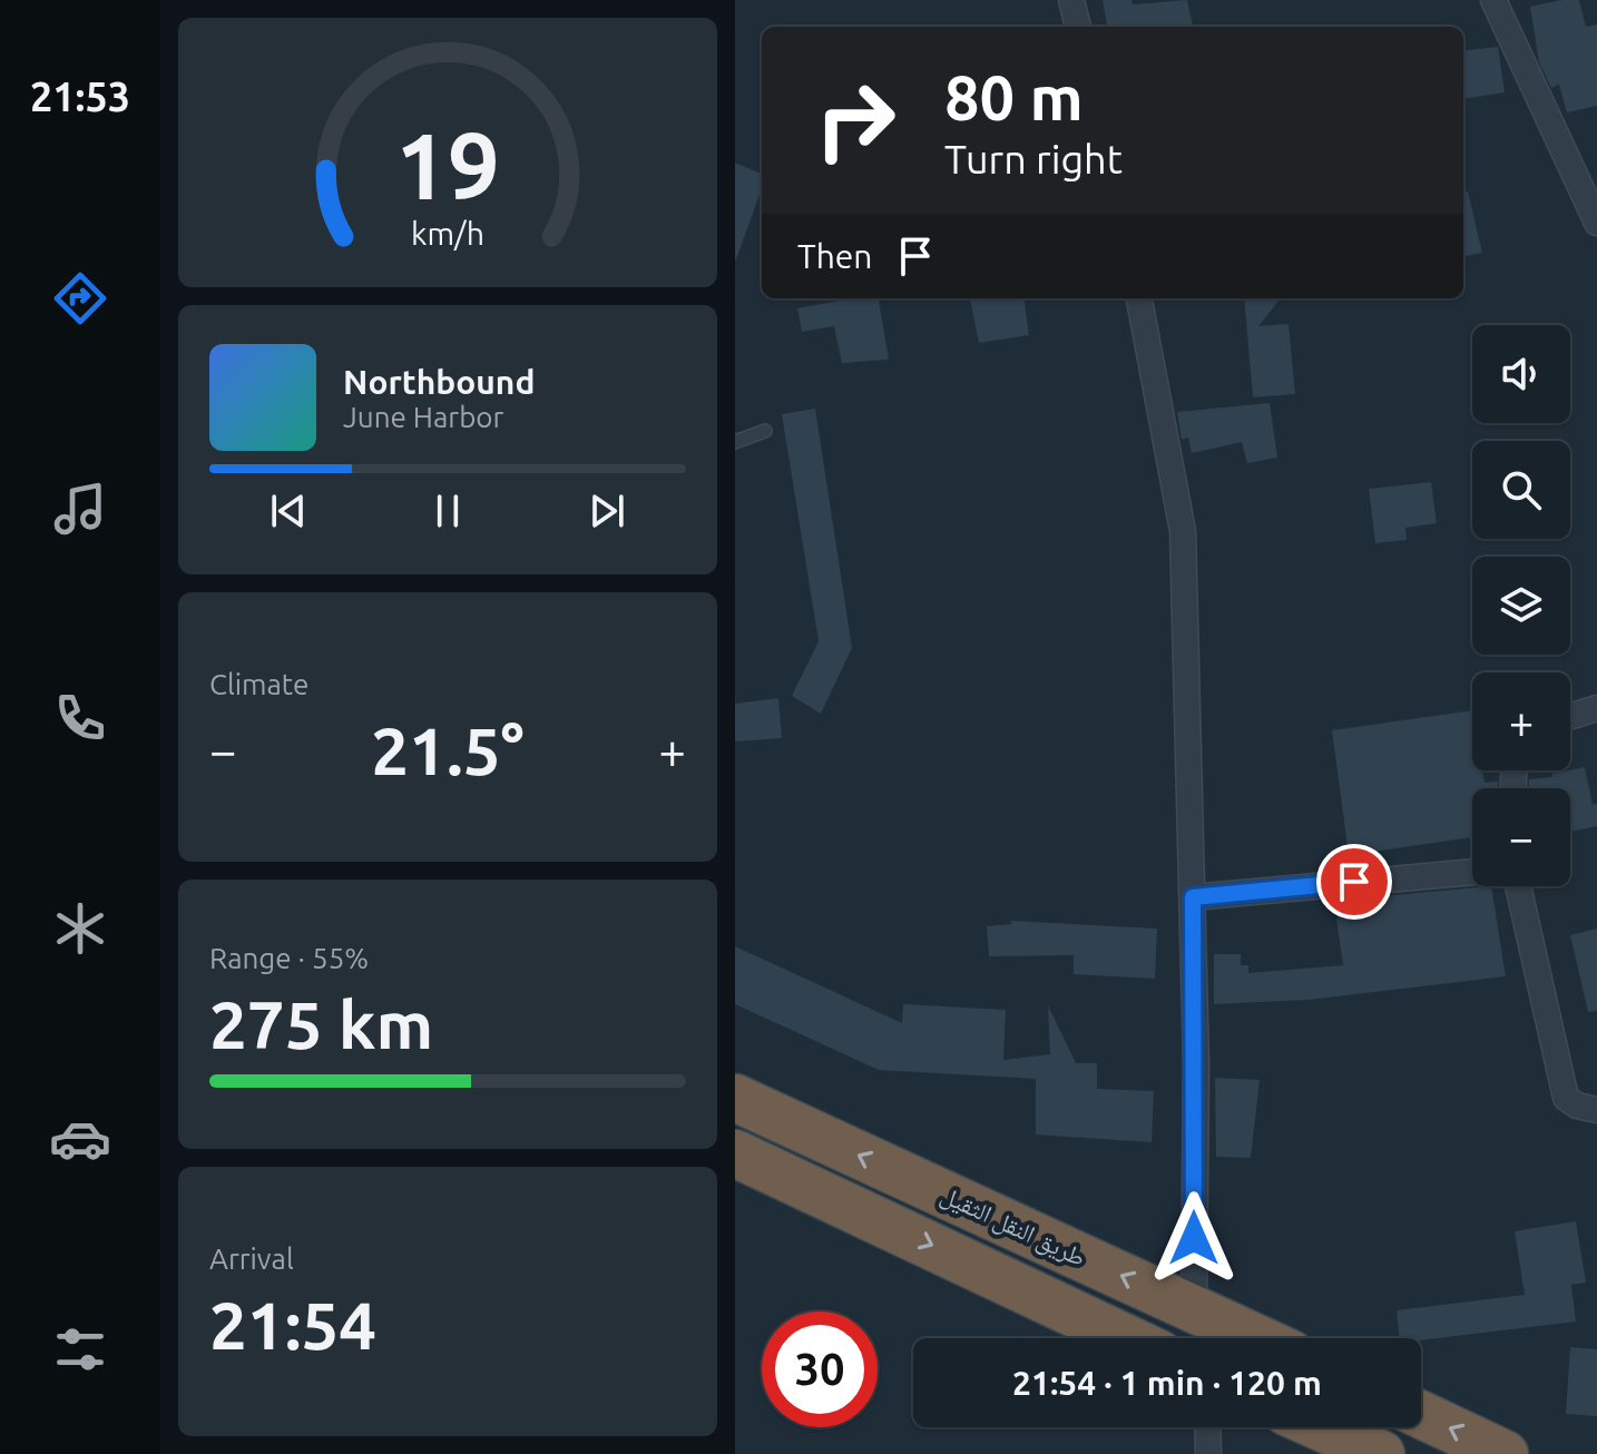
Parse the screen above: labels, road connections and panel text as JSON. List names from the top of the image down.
{
  "streets": {
    "highway": ["طريق النقل الثقيل"]
  },
  "page": {
    "tabs": "21:53",
    "turn": ["80 m", "Turn right"],
    "then": "Then",
    "map_buttons": ["+", "−"],
    "song": ["Northbound", "June Harbor"],
    "tile": [
      "Climate",
      ["Range · 55%", "275 km"],
      ["Arrival", "21:54"]
    ],
    "heat": ["−", "21.5°", "+"],
    "limit": "30",
    "trip": "21:54 · 1 min · 120 m",
    "gauge": ["19", "km/h"]
  }
}
